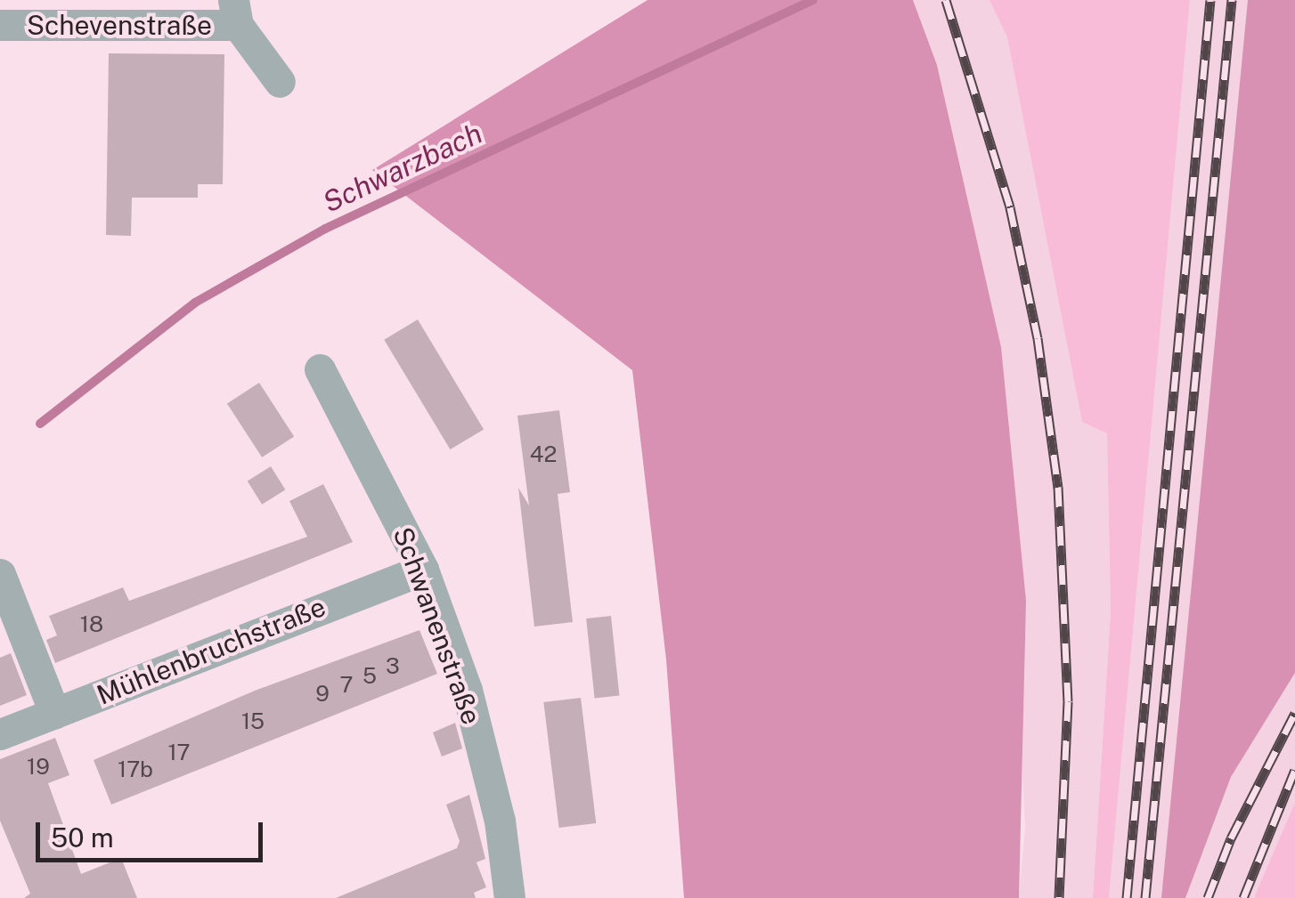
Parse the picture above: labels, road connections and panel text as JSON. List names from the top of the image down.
{
  "streets": {
    "street": ["Schevenstraße", "Schwanenstraße", "Mühlenbruchstraße"]
  },
  "crossings": [
    ["Schwanenstraße", "Mühlenbruchstraße"]
  ],
  "water": ["Schwarzbach"],
  "house_numbers": [
    "42",
    "18",
    "3",
    "5",
    "7",
    "9",
    "15",
    "17",
    "19",
    "17b"
  ],
  "scale_bar": "50 m"
}
